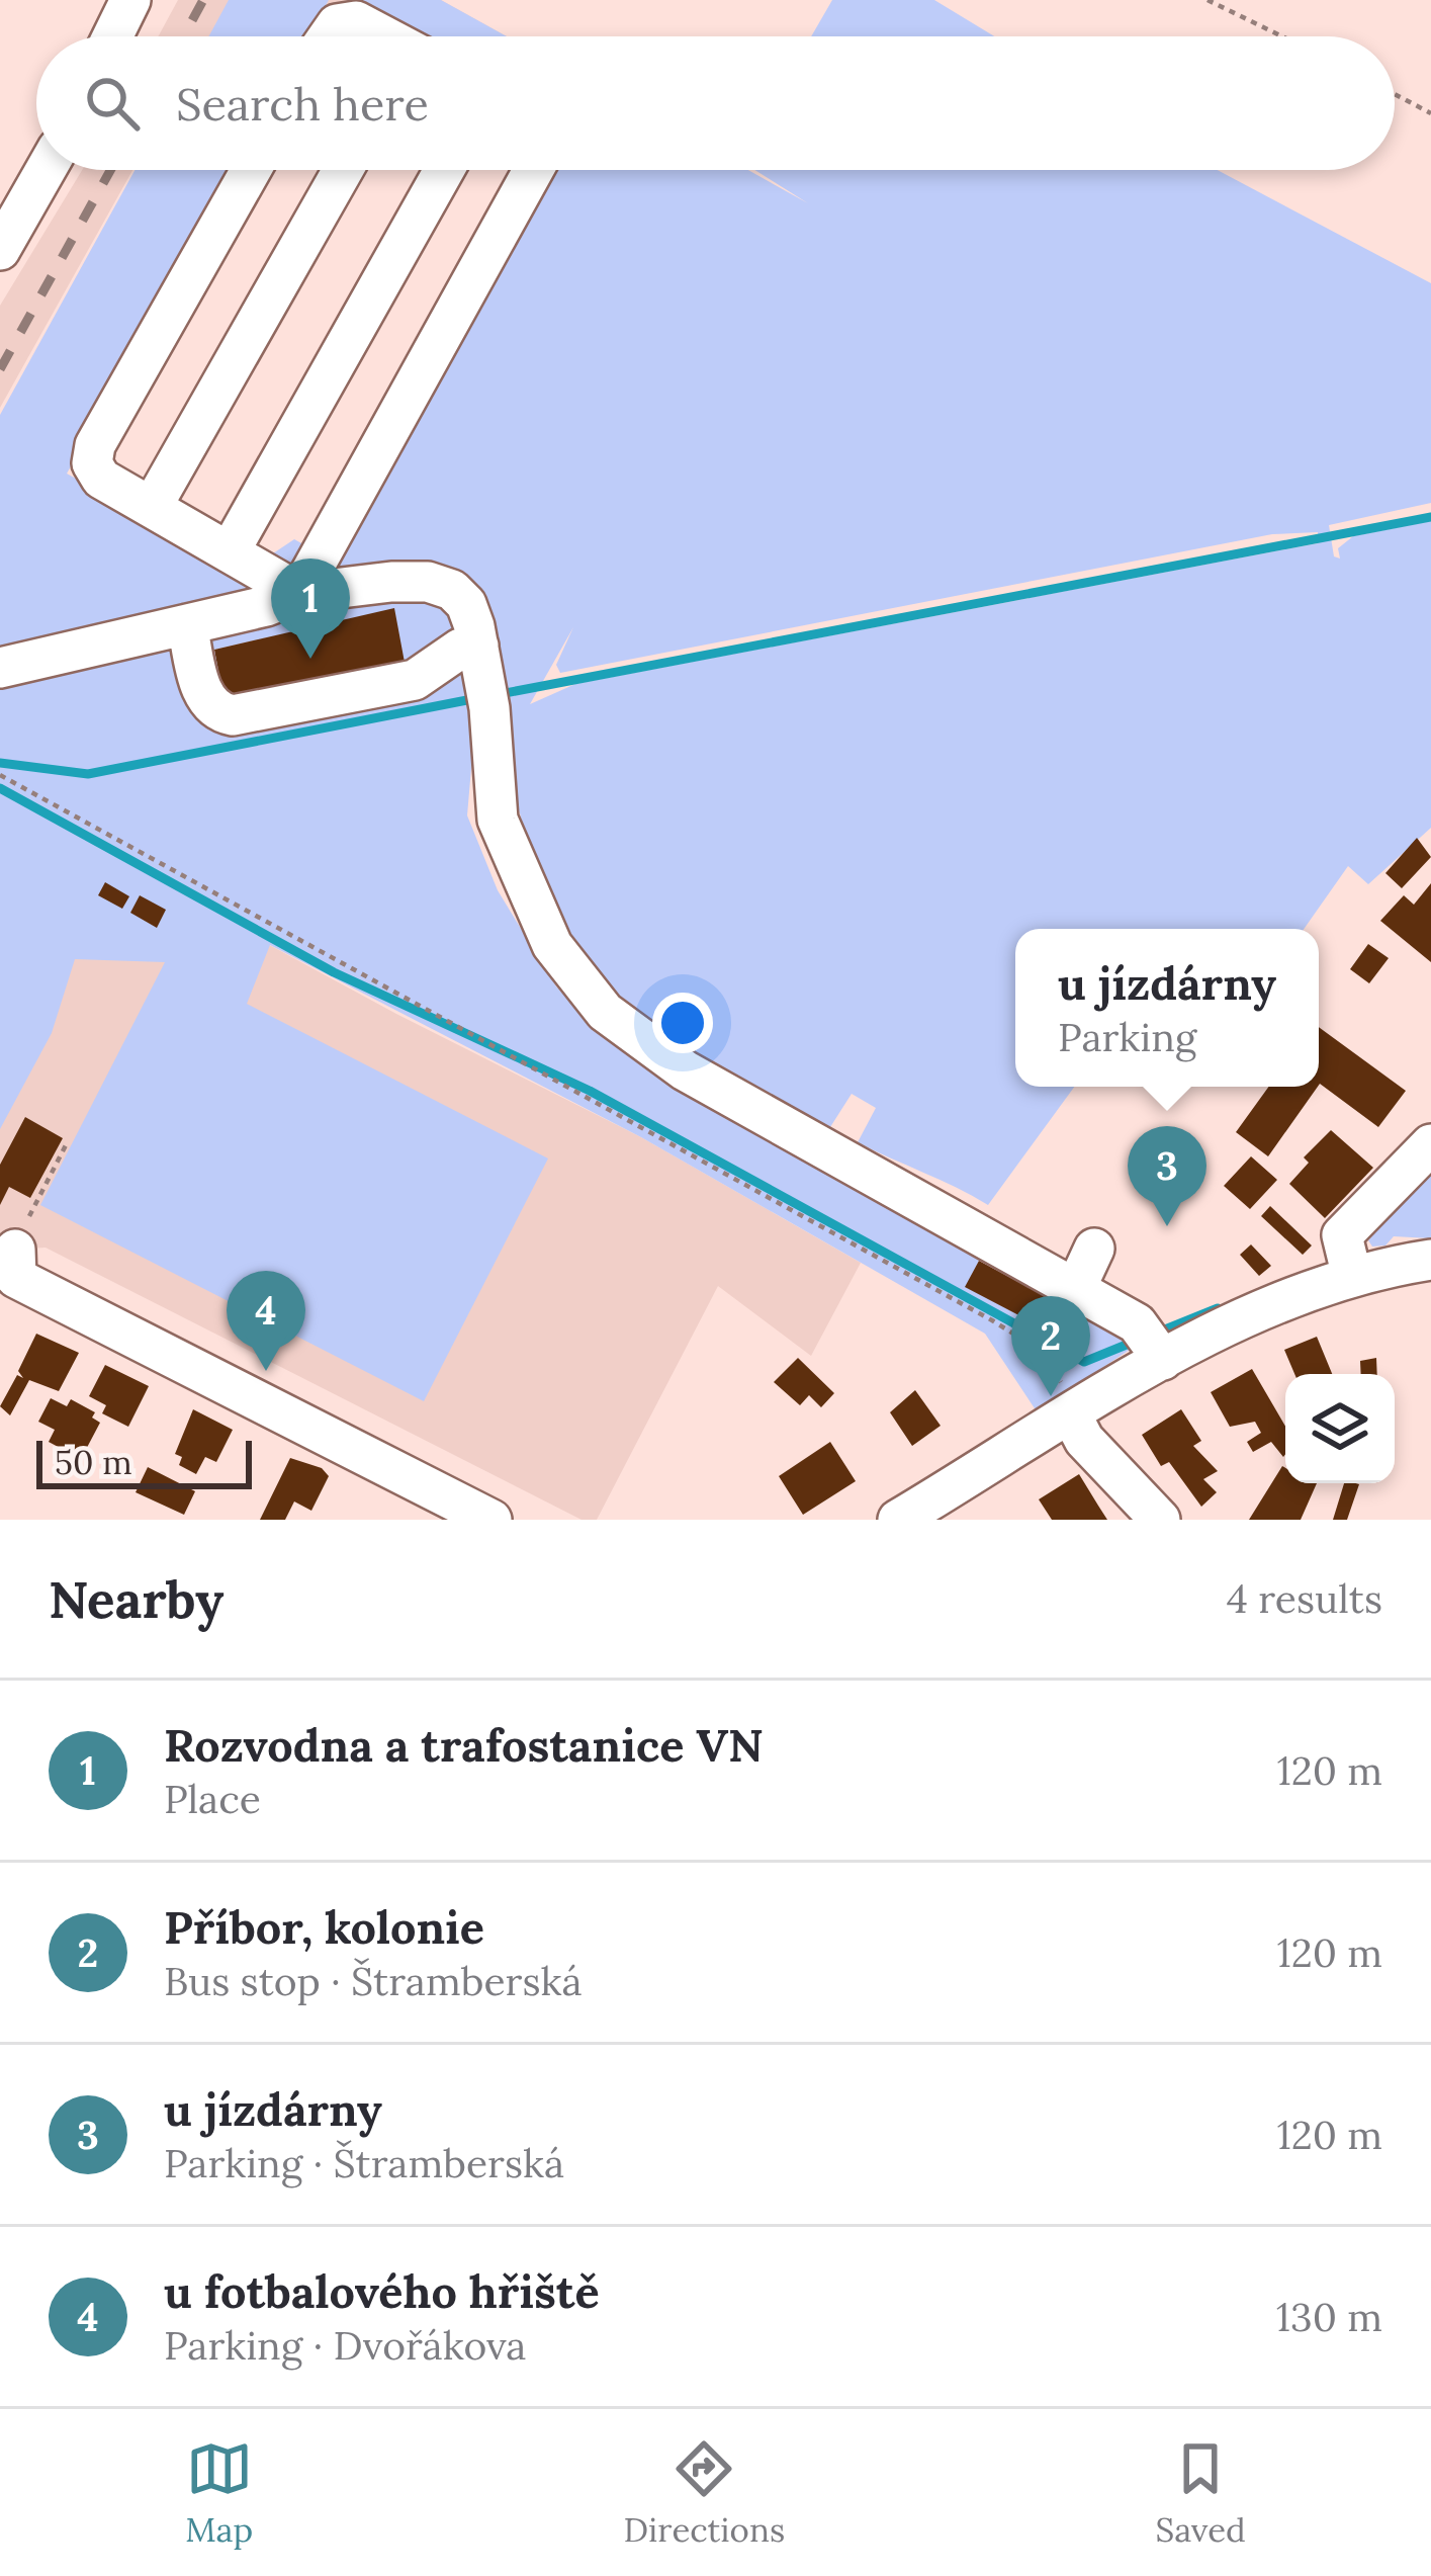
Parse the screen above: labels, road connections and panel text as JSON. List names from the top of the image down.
{
  "scale_bar": "50 m",
  "page": {
    "search": "Search here",
    "pins": [
      "1",
      "3",
      "4",
      "2"
    ],
    "popup": ["u jízdárny", "Parking"],
    "scale": "50 m",
    "heading": ["Nearby", "4 results"],
    "list": [
      {
        "mark": "1",
        "name": "Rozvodna a trafostanice VN",
        "note": "Place",
        "value": "120 m"
      },
      {
        "mark": "2",
        "name": "Příbor, kolonie",
        "note": "Bus stop · Štramberská",
        "value": "120 m"
      },
      {
        "mark": "3",
        "name": "u jízdárny",
        "note": "Parking · Štramberská",
        "value": "120 m"
      },
      {
        "mark": "4",
        "name": "u fotbalového hřiště",
        "note": "Parking · Dvořákova",
        "value": "130 m"
      }
    ],
    "nav": ["Map", "Directions", "Saved"]
  }
}
